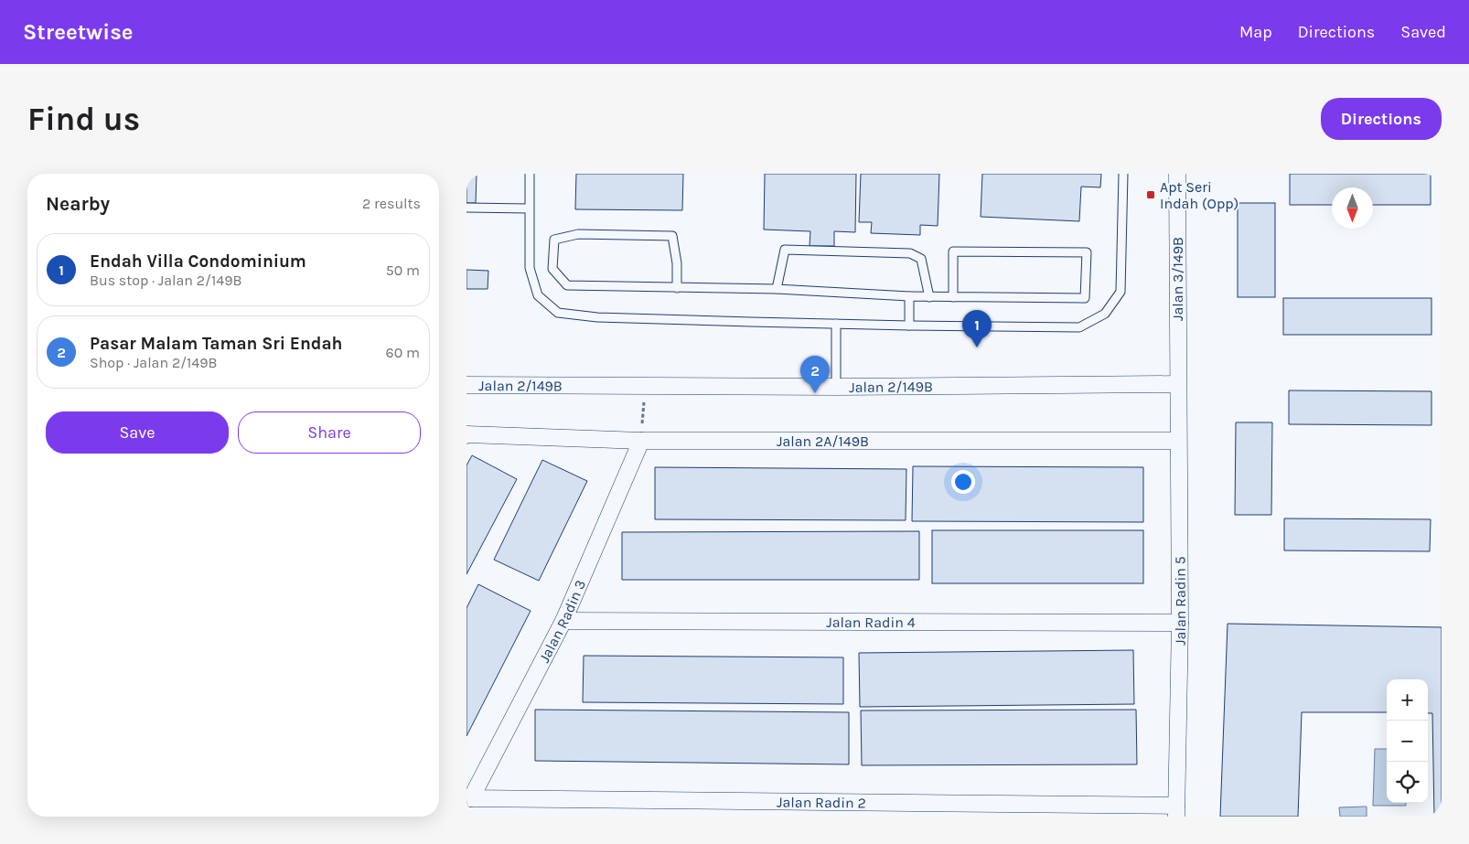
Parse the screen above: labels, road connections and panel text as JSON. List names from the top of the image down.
{
  "streets": {
    "street": [
      "Jalan 3/149B",
      "Jalan 2/149B",
      "Jalan 2A/149B",
      "Jalan Radin 5",
      "Jalan Radin 3",
      "Jalan Radin 4",
      "Jalan Radin 2"
    ]
  },
  "crossings": [
    ["Jalan 3/149B", "Jalan 2/149B"],
    ["Jalan 3/149B", "Jalan Radin 5"],
    ["Jalan 2/149B", "Jalan Radin 5"],
    ["Jalan 2A/149B", "Jalan Radin 5"],
    ["Jalan 2A/149B", "Jalan Radin 3"],
    ["Jalan Radin 5", "Jalan Radin 4"],
    ["Jalan Radin 5", "Jalan Radin 2"],
    ["Jalan Radin 3", "Jalan Radin 4"],
    ["Jalan Radin 3", "Jalan Radin 2"]
  ],
  "places": {
    "transit": ["Apt Seri Indah (Opp)"]
  },
  "north": "bottom",
  "page": {
    "header": "Streetwise",
    "nav": ["Map", "Directions", "Saved"],
    "buttons": [
      "Directions",
      ["Save", "Share"]
    ],
    "title": "Find us",
    "heading": ["Nearby", "2 results"],
    "list": [
      {
        "mark": "1",
        "name": "Endah Villa Condominium",
        "note": "Bus stop · Jalan 2/149B",
        "value": "50 m"
      },
      {
        "mark": "2",
        "name": "Pasar Malam Taman Sri Endah",
        "note": "Shop · Jalan 2/149B",
        "value": "60 m"
      }
    ],
    "pins": ["1", "2"],
    "map_buttons": ["+", "−"]
  }
}
